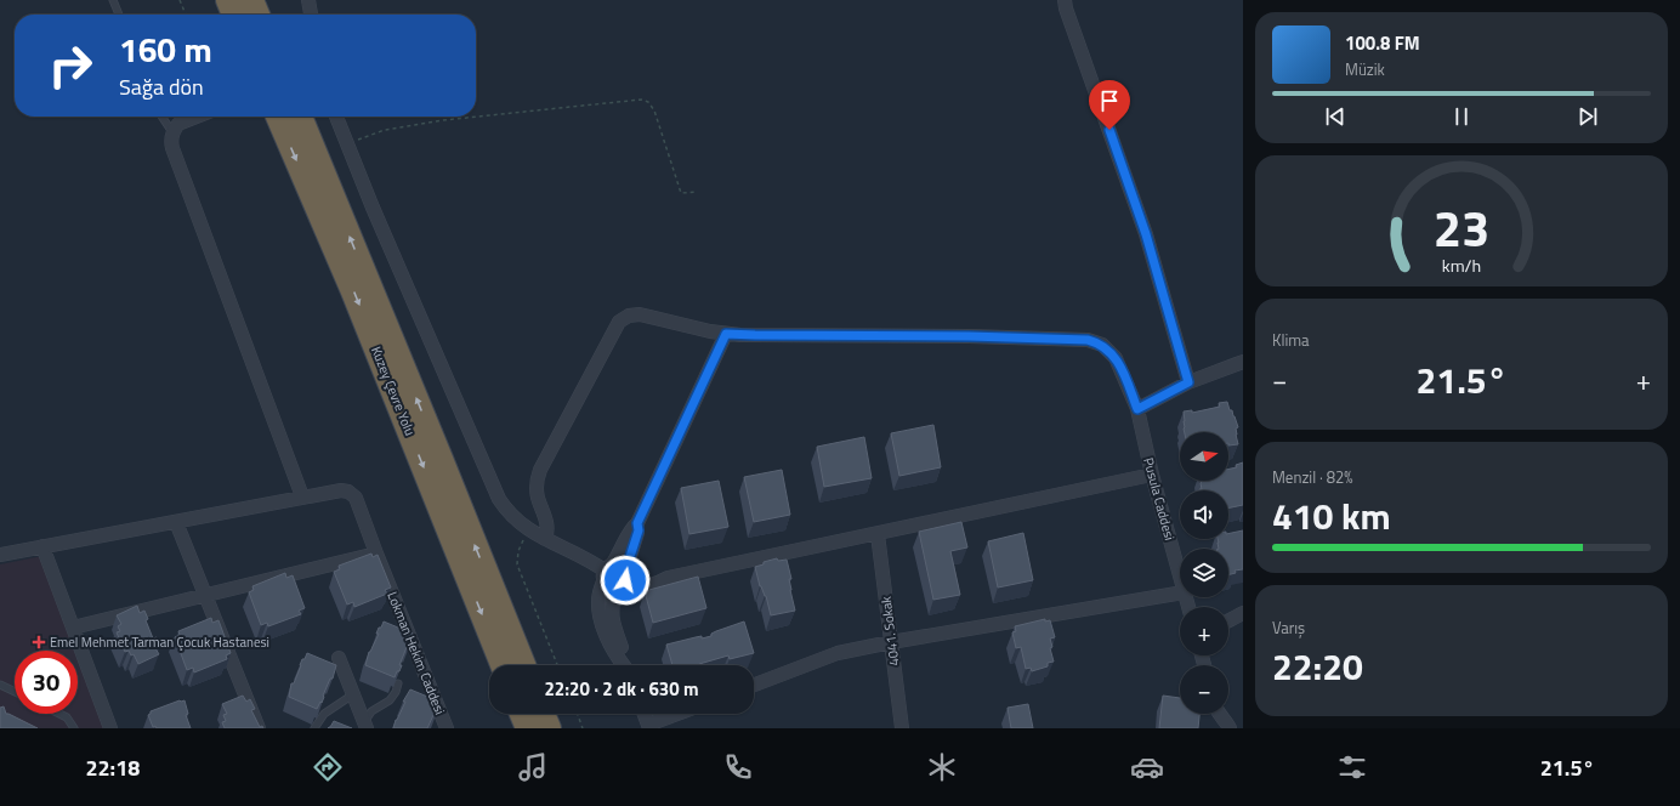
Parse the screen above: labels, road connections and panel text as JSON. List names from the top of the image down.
{
  "streets": {
    "highway": ["Kuzey Çevre Yolu"],
    "street": ["Pusula Caddesi", "4041. Sokak", "Lokman Hekim Caddesi"]
  },
  "places": {
    "health": ["Emel Mehmet Tarman Çocuk Hastanesi"]
  },
  "north": "right",
  "page": {
    "turn": ["160 m", "Sağa dön"],
    "song": ["100.8 FM", "Müzik"],
    "tile": [
      "Klima",
      ["Menzil · 82%", "410 km"],
      ["Varış", "22:20"]
    ],
    "heat": ["−", "21.5°", "+"],
    "map_buttons": ["+", "−"],
    "limit": "30",
    "trip": "22:20 · 2 dk · 630 m",
    "tabs": ["22:18", "21.5°"],
    "gauge": ["23", "km/h"]
  }
}
